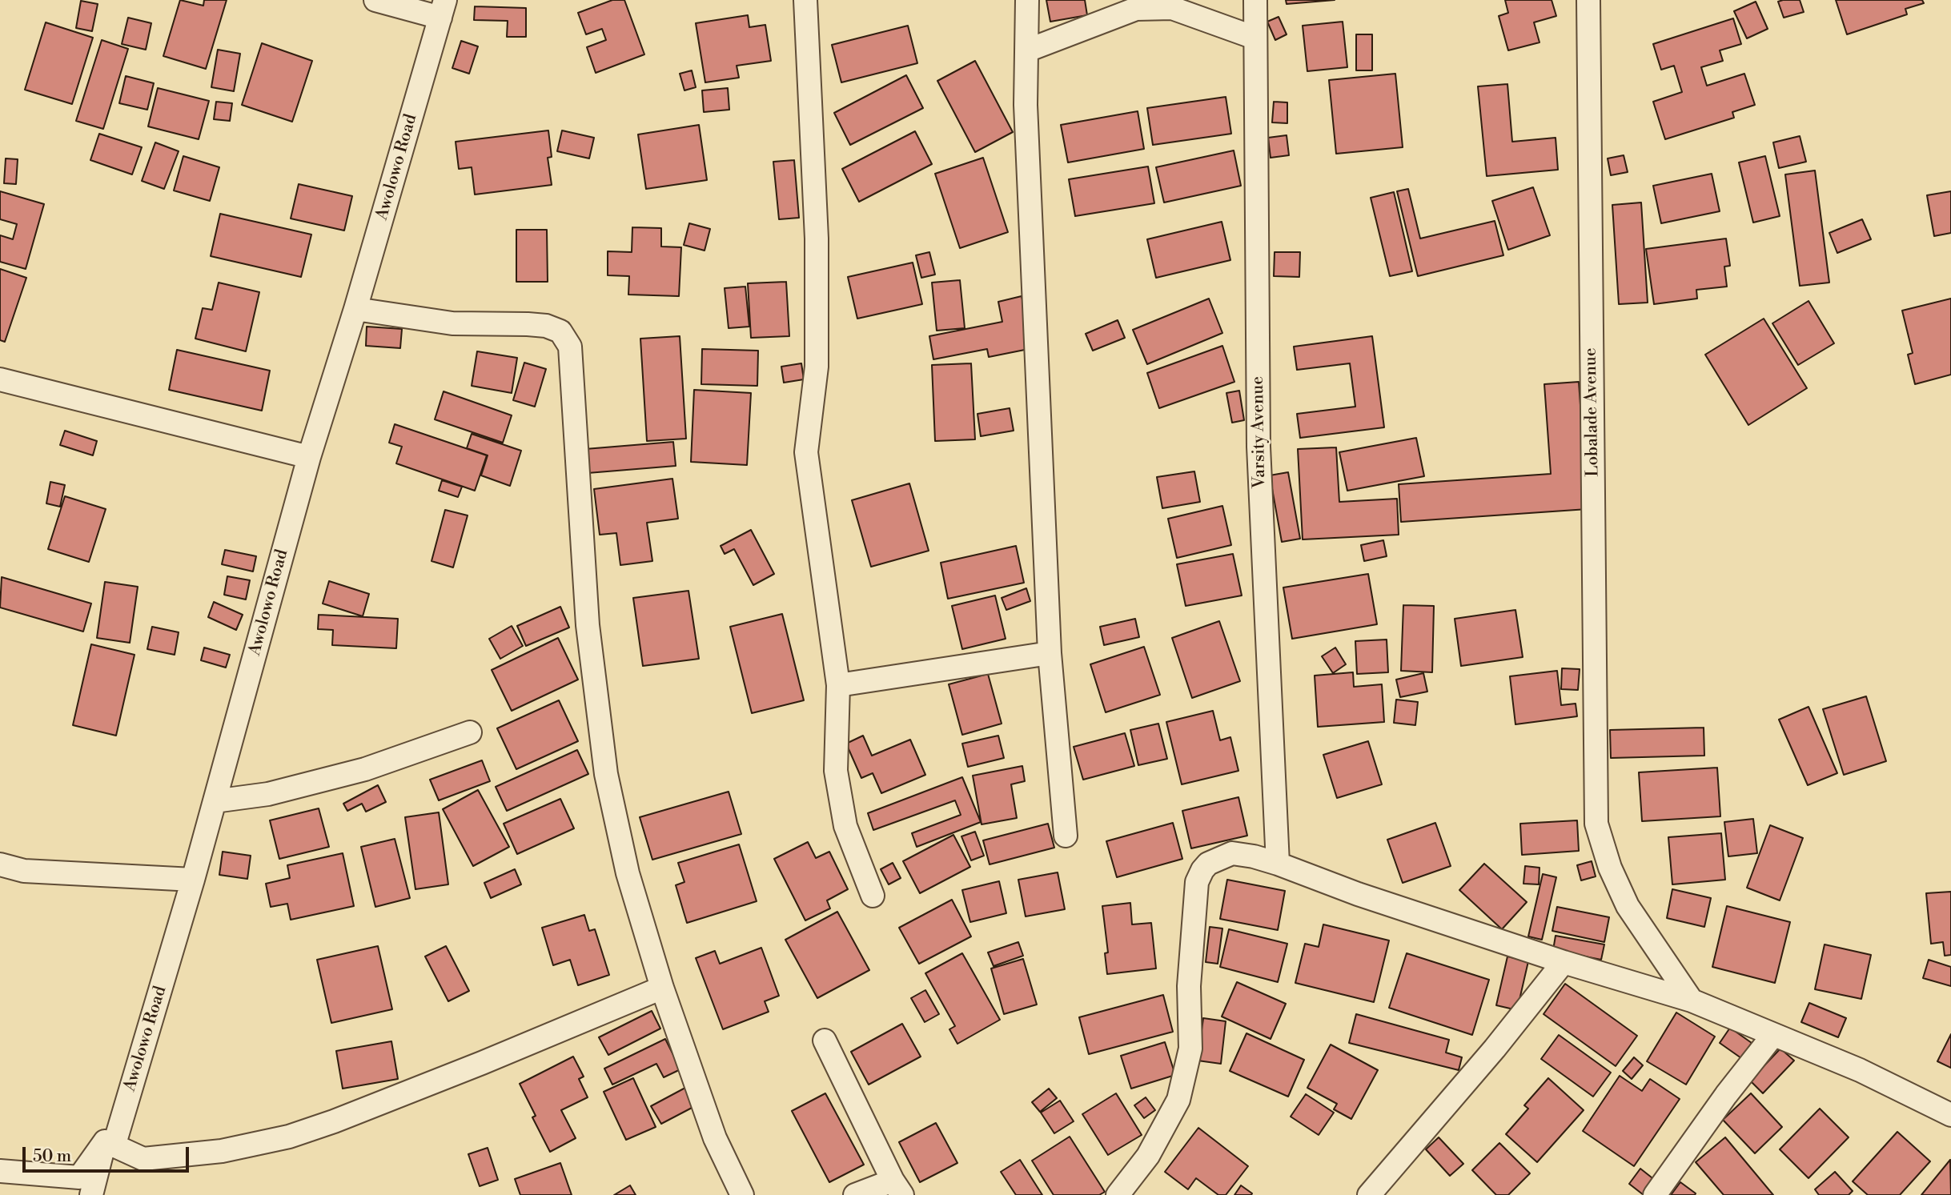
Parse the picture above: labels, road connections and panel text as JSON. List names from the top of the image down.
{
  "streets": {
    "street": ["Awolowo Road", "Lobalade Avenue", "Varsity Avenue"]
  },
  "scale_bar": "50 m"
}
